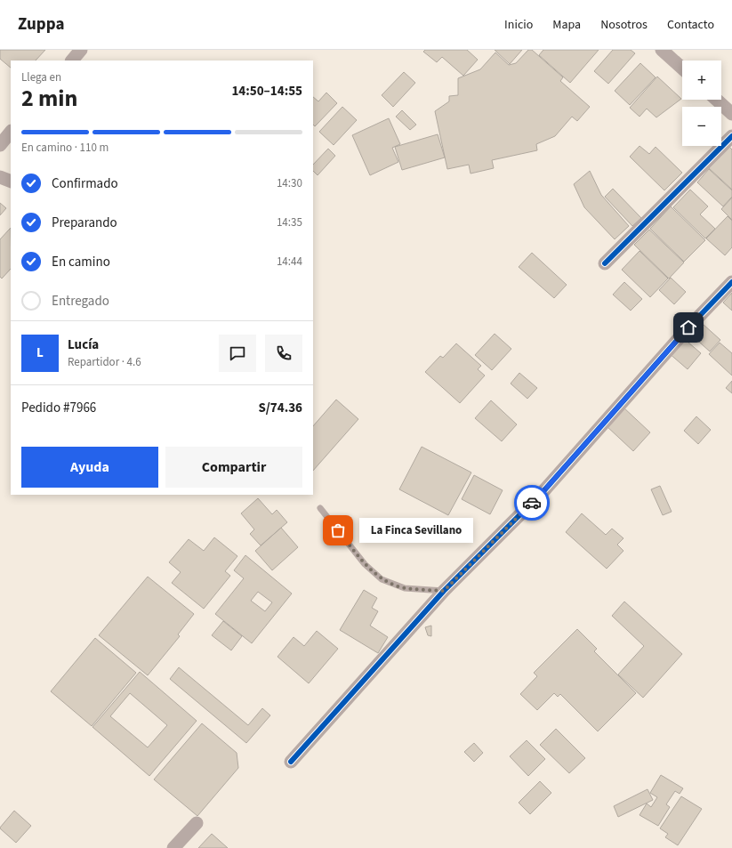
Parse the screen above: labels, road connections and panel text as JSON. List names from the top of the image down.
{
  "places": ["La Finca Sevillano"],
  "page": {
    "header": "Zuppa",
    "nav": [
      "Inicio",
      "Mapa",
      "Nosotros",
      "Contacto"
    ],
    "map_buttons": ["+", "−"],
    "heading": ["2 min", "Llega en", "14:50–14:55"],
    "panel": [
      "Lucía",
      "Repartidor · 4.6",
      "Pedido #7966",
      "S/74.36"
    ],
    "bar": "En camino · 110 m",
    "list": [
      ["Confirmado", "14:30"],
      ["Preparando", "14:35"],
      ["En camino", "14:44"],
      "Entregado"
    ],
    "round": "L",
    "buttons": ["Ayuda", "Compartir"],
    "bubble": "La Finca Sevillano"
  }
}
